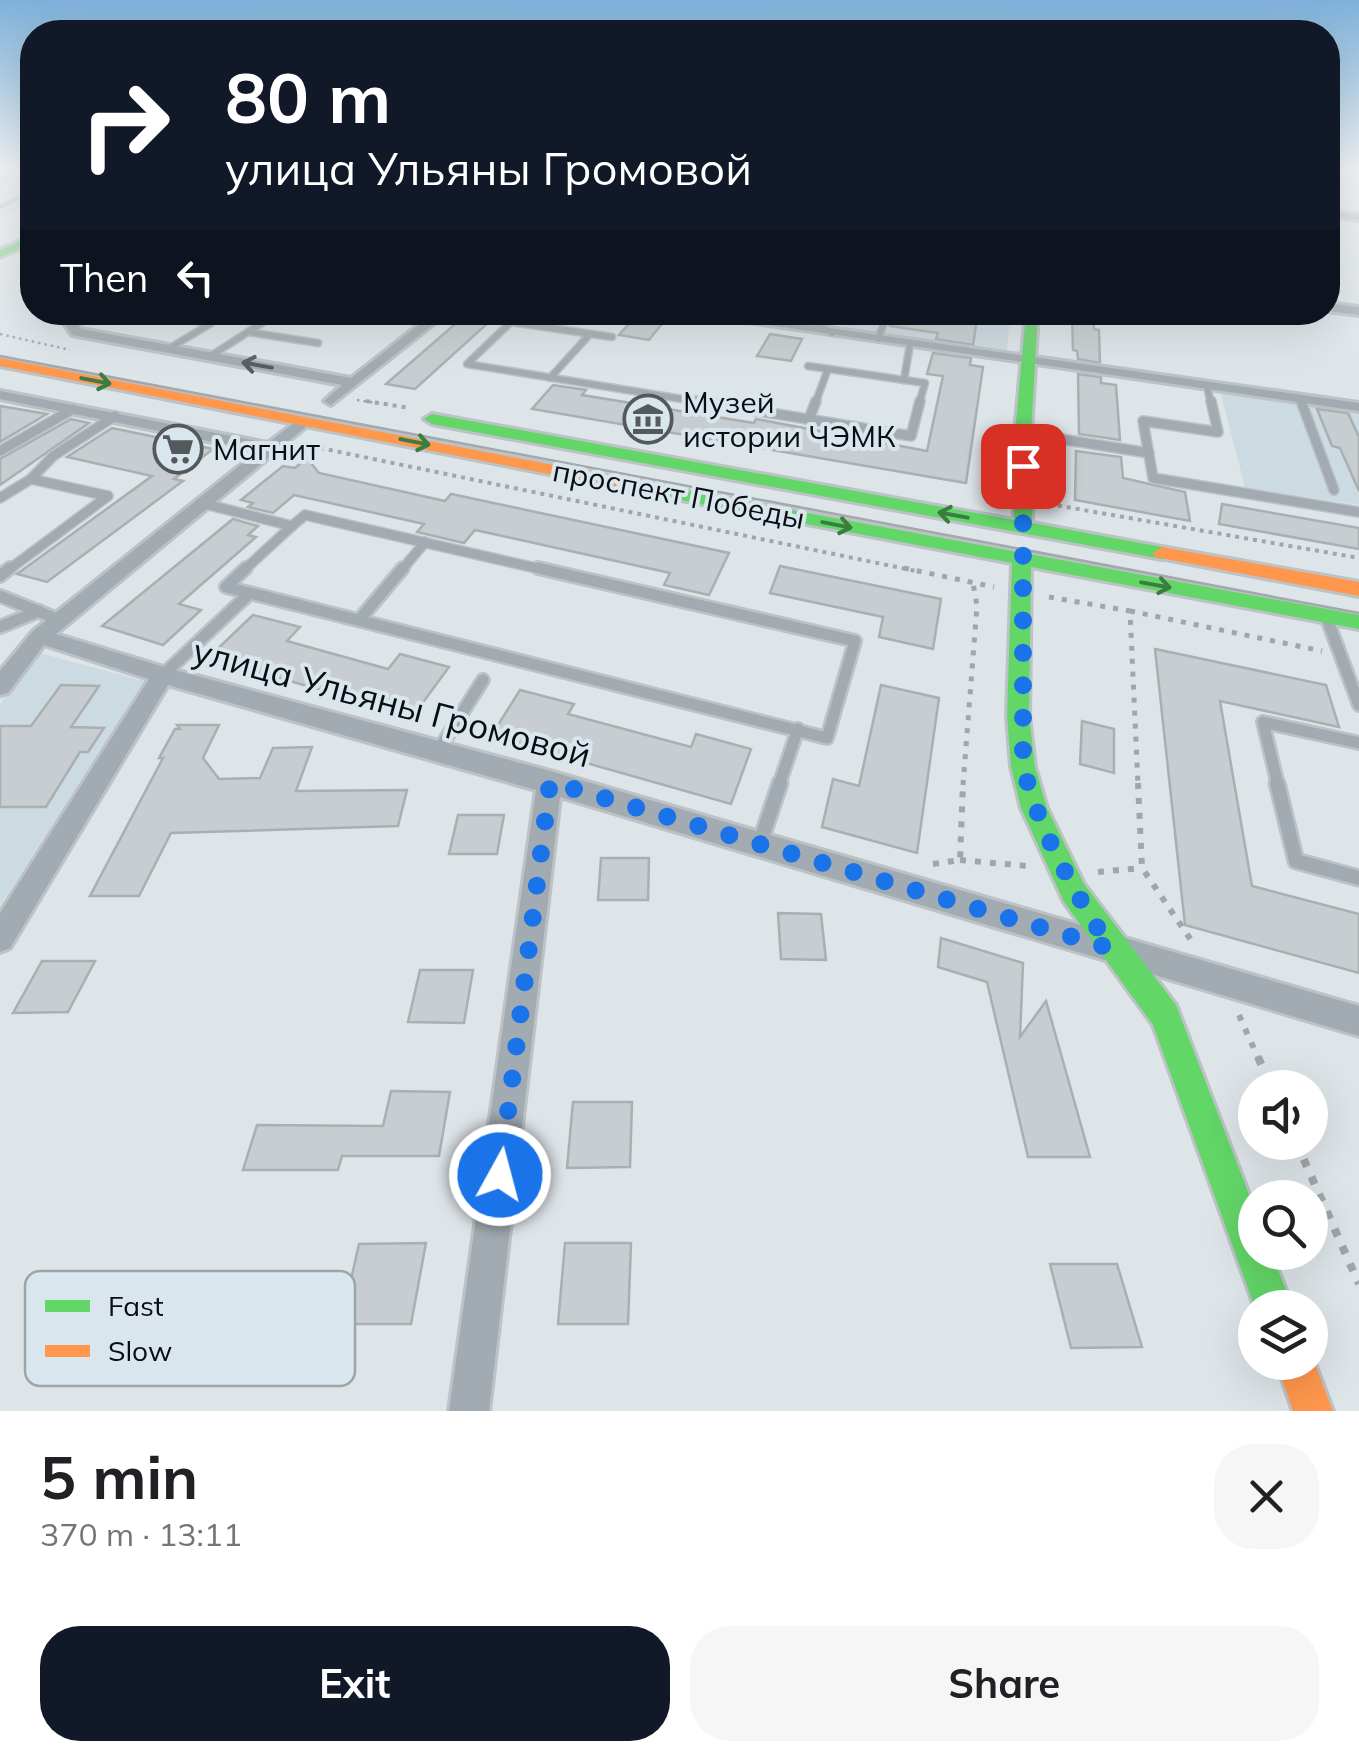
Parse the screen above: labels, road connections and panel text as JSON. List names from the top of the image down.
{
  "streets": {
    "main road": ["проспект Победы"],
    "street": ["улица Ульяны Громовой"]
  },
  "places": {
    "museum": ["Музей истории ЧЭМК"],
    "supermarket": ["Магнит"]
  },
  "legend": ["Fast", "Slow"],
  "page": {
    "turn": ["80 m", "улица Ульяны Громовой"],
    "then": "Then",
    "heading": ["5 min", "370 m · 13:11"],
    "buttons": ["Exit", "Share"]
  }
}
